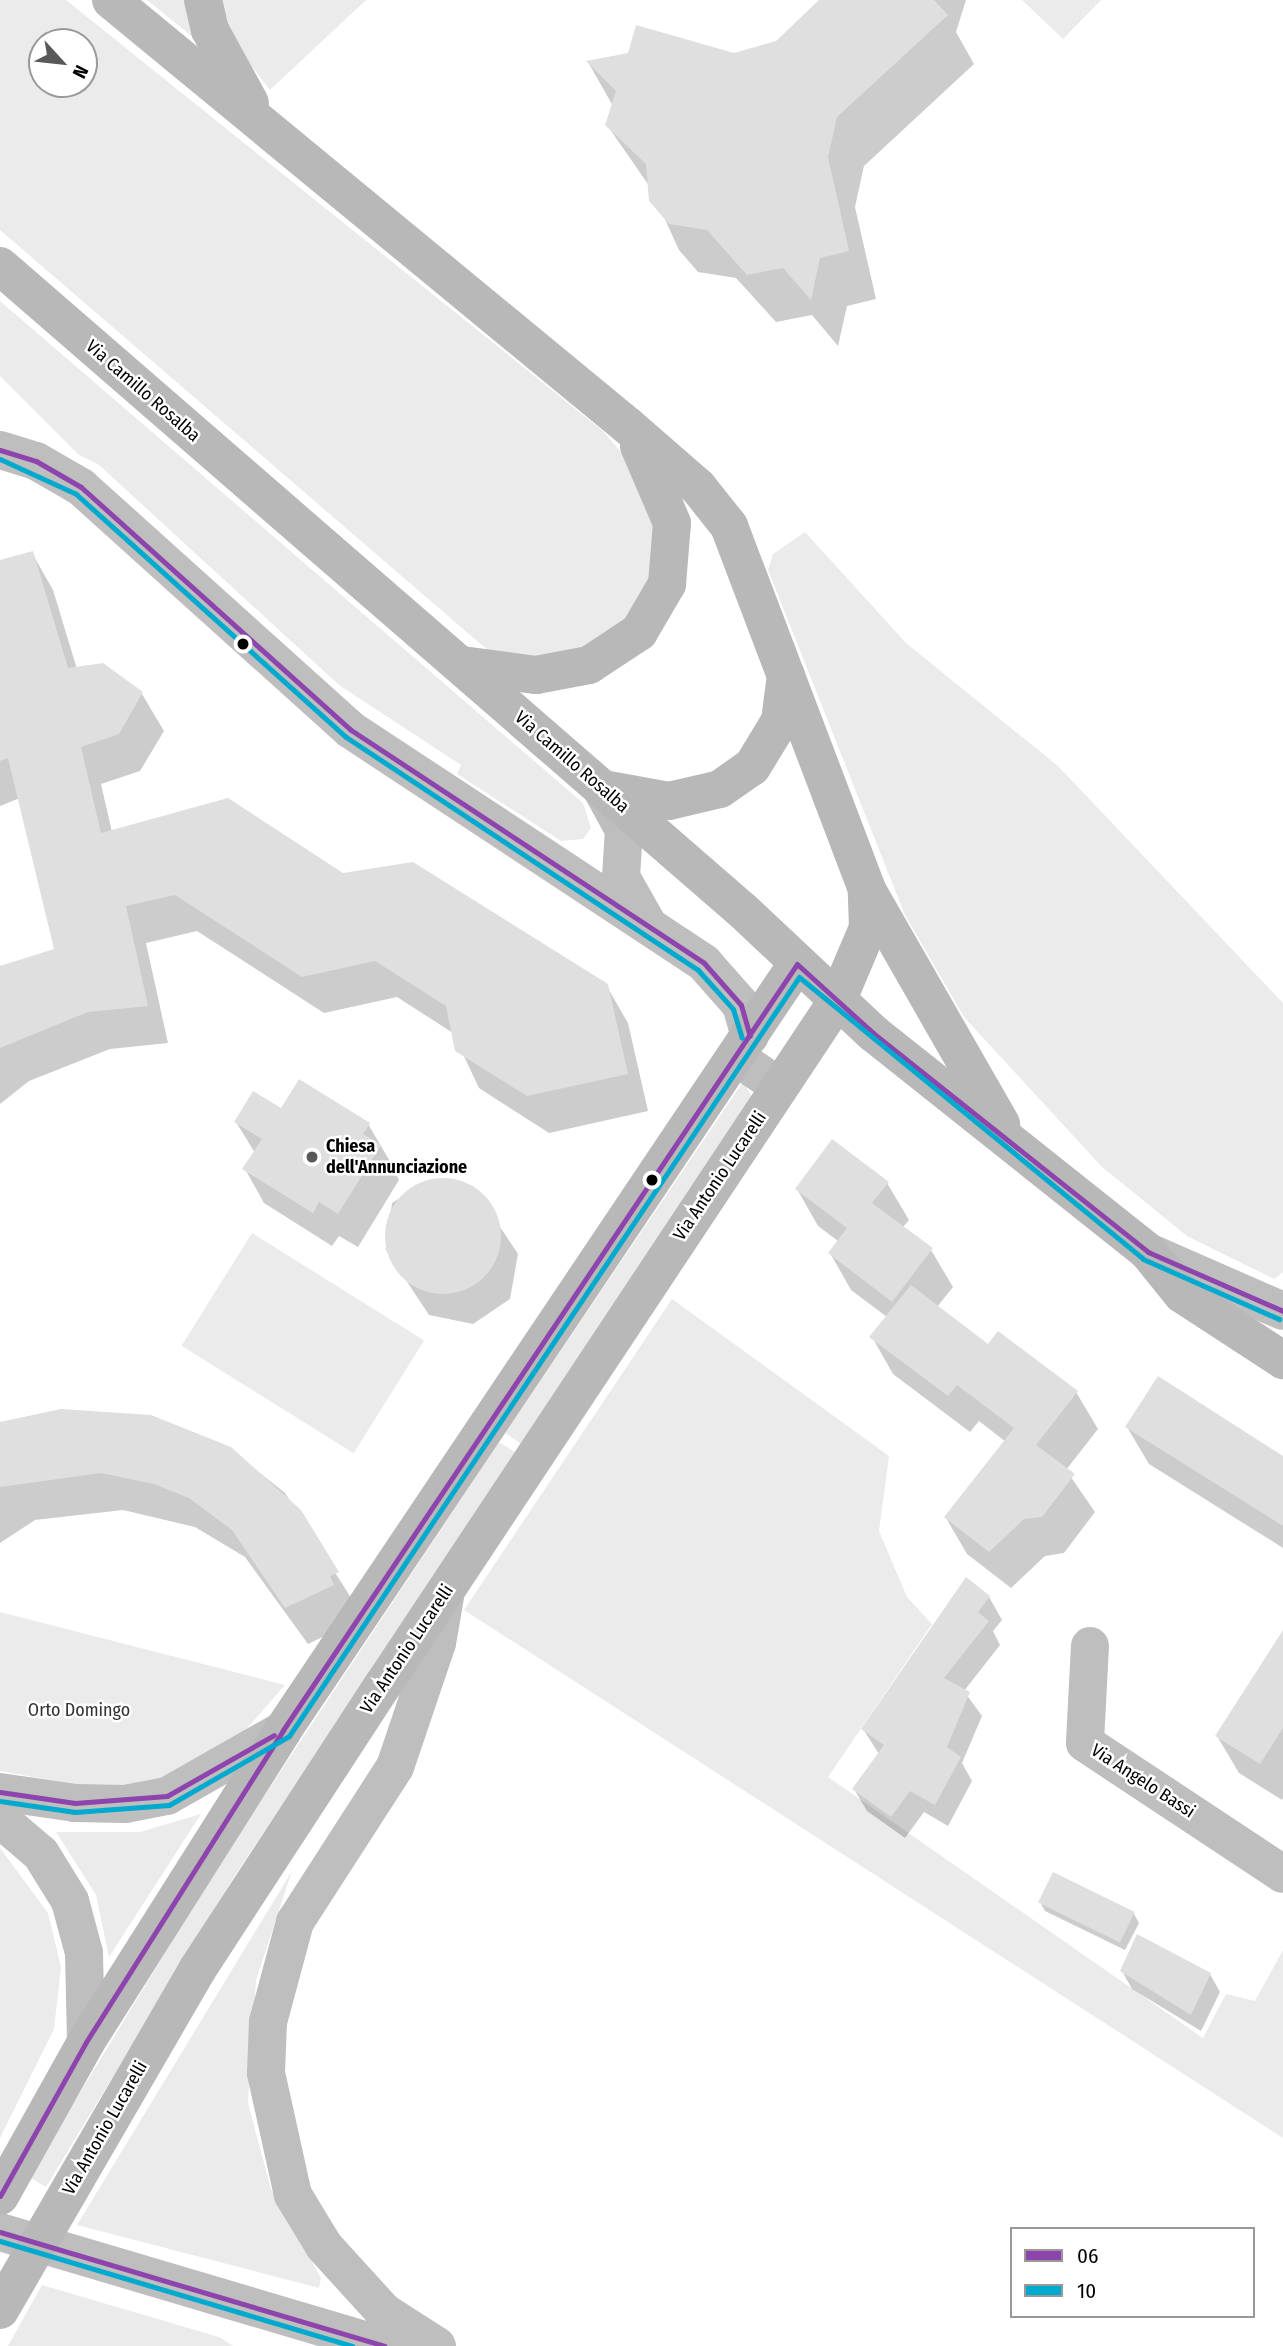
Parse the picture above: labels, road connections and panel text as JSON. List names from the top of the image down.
{
  "streets": {
    "street": ["Via Camillo Rosalba", "Via Antonio Lucarelli", "Via Angelo Bassi"]
  },
  "crossings": [
    ["Via Camillo Rosalba", "Via Antonio Lucarelli"]
  ],
  "parks": ["Orto Domingo"],
  "places": ["Chiesa dell'Annunciazione"],
  "lines": ["transit line 06", "transit line 10"],
  "legend": ["06", "10"],
  "north": "bottom right"
}
